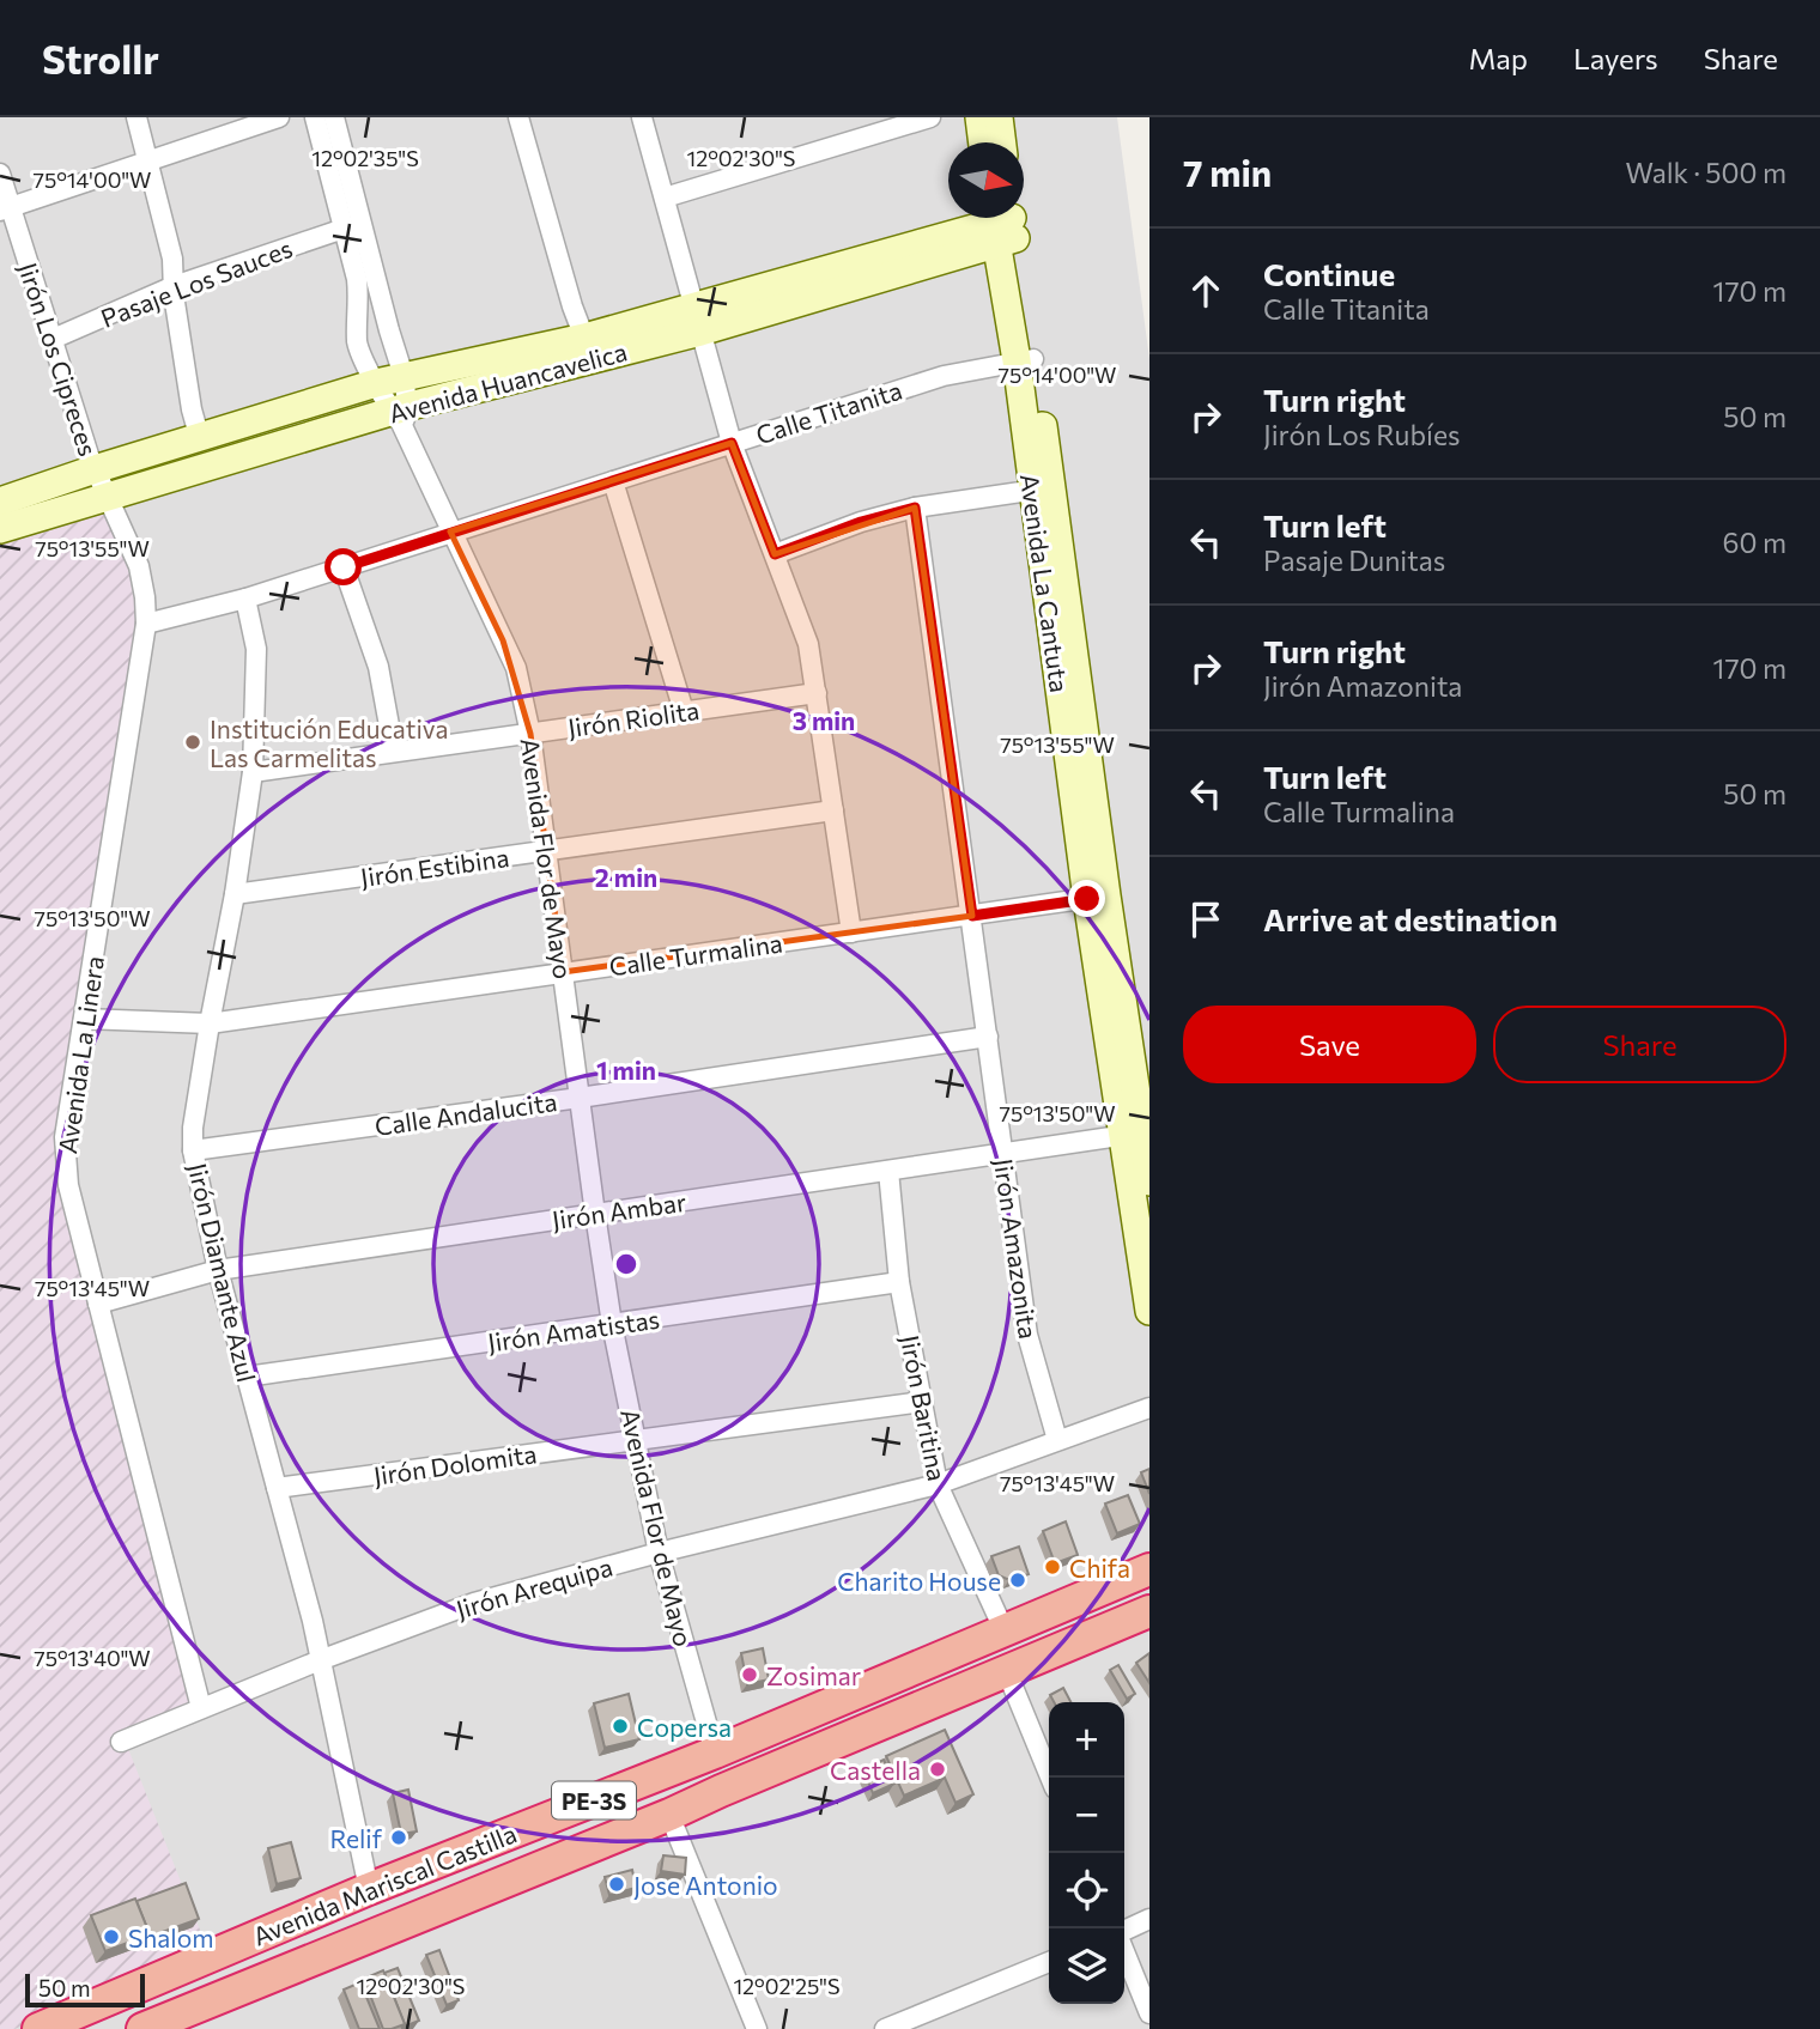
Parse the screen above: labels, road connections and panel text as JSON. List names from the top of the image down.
{
  "streets": {
    "highway": ["PE-3S", "Avenida Mariscal Castilla"],
    "main road": ["Avenida Huancavelica", "Avenida La Cantuta"],
    "street": [
      "Pasaje Los Sauces",
      "Jirón Los Cipreces",
      "Calle Titanita",
      "Jirón Riolita",
      "Avenida Flor de Mayo",
      "Jirón Estibina",
      "Calle Turmalina",
      "Avenida La Linera",
      "Calle Andalucita",
      "Jirón Ambar",
      "Jirón Amazonita",
      "Jirón Diamante Azul",
      "Jirón Amatistas",
      "Jirón Baritina",
      "Jirón Dolomita",
      "Jirón Arequipa"
    ]
  },
  "crossings": [
    ["Pasaje Los Sauces", "Jirón Los Cipreces"],
    ["Pasaje Los Sauces", "Avenida Flor de Mayo"],
    ["Jirón Los Cipreces", "Avenida Huancavelica"],
    ["Jirón Los Cipreces", "Avenida La Linera"],
    ["Avenida Huancavelica", "Avenida La Cantuta"],
    ["Avenida Huancavelica", "Avenida Flor de Mayo"],
    ["Avenida Huancavelica", "Avenida La Linera"],
    ["Calle Titanita", "Avenida La Cantuta"],
    ["Calle Titanita", "Avenida Flor de Mayo"],
    ["Calle Titanita", "Avenida La Linera"],
    ["Calle Titanita", "Jirón Diamante Azul"],
    ["Avenida La Cantuta", "Calle Turmalina"],
    ["Avenida La Cantuta", "Jirón Ambar"],
    ["Jirón Riolita", "Avenida Flor de Mayo"],
    ["Jirón Riolita", "Jirón Diamante Azul"],
    ["Avenida Flor de Mayo", "Jirón Estibina"],
    ["Avenida Flor de Mayo", "Calle Turmalina"],
    ["Avenida Flor de Mayo", "Calle Andalucita"],
    ["Avenida Flor de Mayo", "Jirón Ambar"],
    ["Avenida Flor de Mayo", "Jirón Amatistas"],
    ["Avenida Flor de Mayo", "Jirón Dolomita"],
    ["Avenida Flor de Mayo", "Jirón Arequipa"],
    ["Avenida Flor de Mayo", "Avenida Mariscal Castilla"],
    ["Jirón Estibina", "Jirón Diamante Azul"],
    ["Calle Turmalina", "Avenida La Linera"],
    ["Calle Turmalina", "Jirón Amazonita"],
    ["Calle Turmalina", "Jirón Diamante Azul"],
    ["Avenida La Linera", "Jirón Ambar"],
    ["Avenida La Linera", "Jirón Arequipa"],
    ["Calle Andalucita", "Jirón Amazonita"],
    ["Calle Andalucita", "Jirón Diamante Azul"],
    ["Jirón Ambar", "Jirón Amazonita"],
    ["Jirón Ambar", "Jirón Diamante Azul"],
    ["Jirón Ambar", "Jirón Baritina"],
    ["Jirón Amazonita", "Jirón Arequipa"],
    ["Jirón Diamante Azul", "Jirón Amatistas"],
    ["Jirón Diamante Azul", "Jirón Dolomita"],
    ["Jirón Diamante Azul", "Jirón Arequipa"],
    ["Jirón Diamante Azul", "Avenida Mariscal Castilla"],
    ["Jirón Amatistas", "Jirón Baritina"],
    ["Jirón Baritina", "Jirón Dolomita"],
    ["Jirón Baritina", "Jirón Arequipa"],
    ["Jirón Baritina", "Avenida Mariscal Castilla"]
  ],
  "places": [
    "Institución Educativa Las Carmelitas",
    "Chifa",
    "Charito House",
    "Zosimar",
    "Copersa",
    "Castella",
    "Relif",
    "Jose Antonio",
    "Shalom"
  ],
  "scale_bar": "50 m",
  "north": "right",
  "page": {
    "header": "Strollr",
    "nav": ["Map", "Layers", "Share"],
    "heading": ["7 min", "Walk · 500 m"],
    "list": [
      ["Continue", "Calle Titanita", "170 m"],
      ["Turn right", "Jirón Los Rubíes", "50 m"],
      ["Turn left", "Pasaje Dunitas", "60 m"],
      ["Turn right", "Jirón Amazonita", "170 m"],
      ["Turn left", "Calle Turmalina", "50 m"],
      "Arrive at destination"
    ],
    "buttons": ["Save", "Share"],
    "map_buttons": ["+", "−"],
    "scale": "50 m"
  },
  "coordinates": [
    "12°02'35\"S",
    "12°02'30\"S",
    "75°14'00\"W",
    "75°13'55\"W",
    "75°13'50\"W",
    "75°13'45\"W",
    "75°13'40\"W",
    "12°02'25\"S"
  ],
  "rings": ["3 min", "2 min", "1 min"]
}
